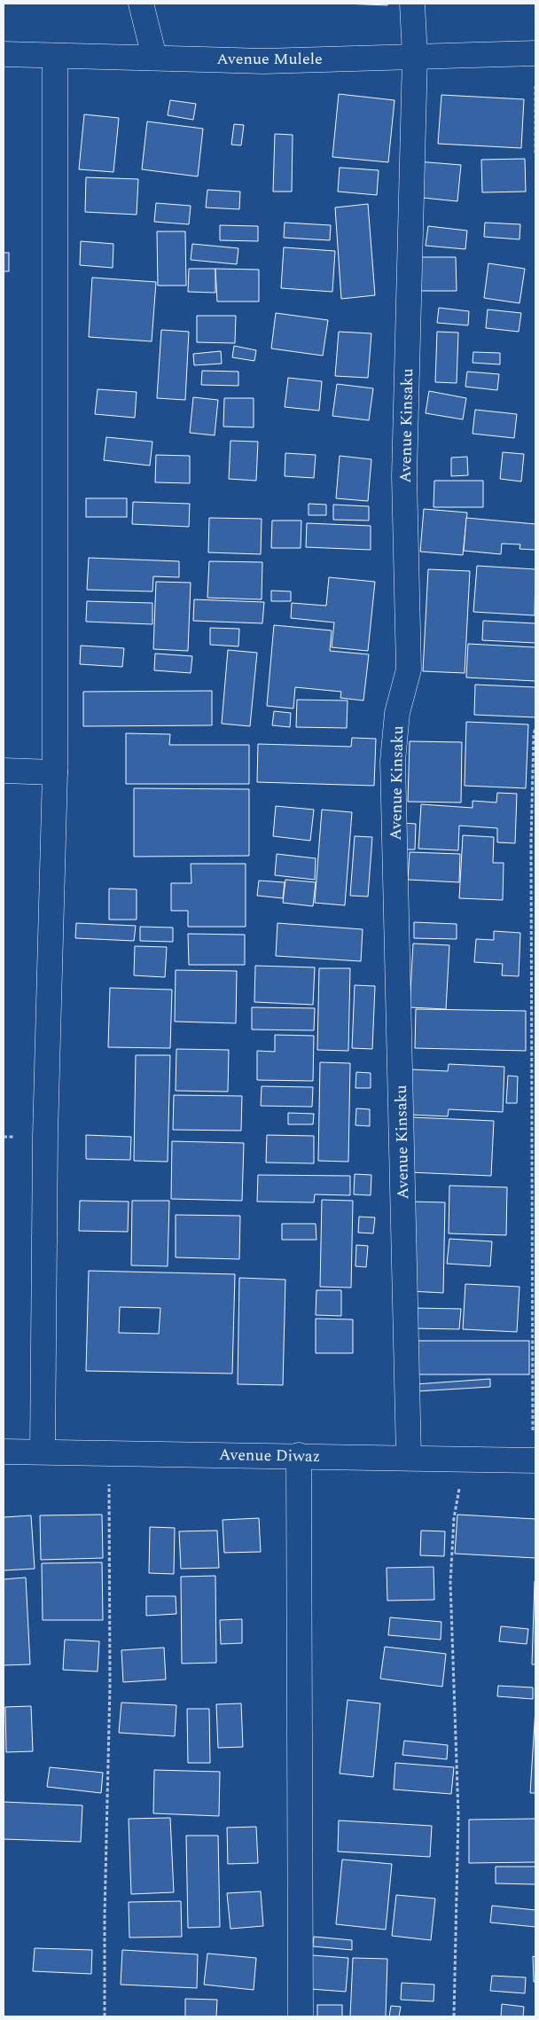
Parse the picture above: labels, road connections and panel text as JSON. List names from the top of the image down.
{
  "streets": {
    "street": ["Avenue Mulele", "Avenue Kinsaku", "Avenue Diwaz"]
  },
  "crossings": [
    ["Avenue Mulele", "Avenue Kinsaku"],
    ["Avenue Kinsaku", "Avenue Diwaz"]
  ]
}
